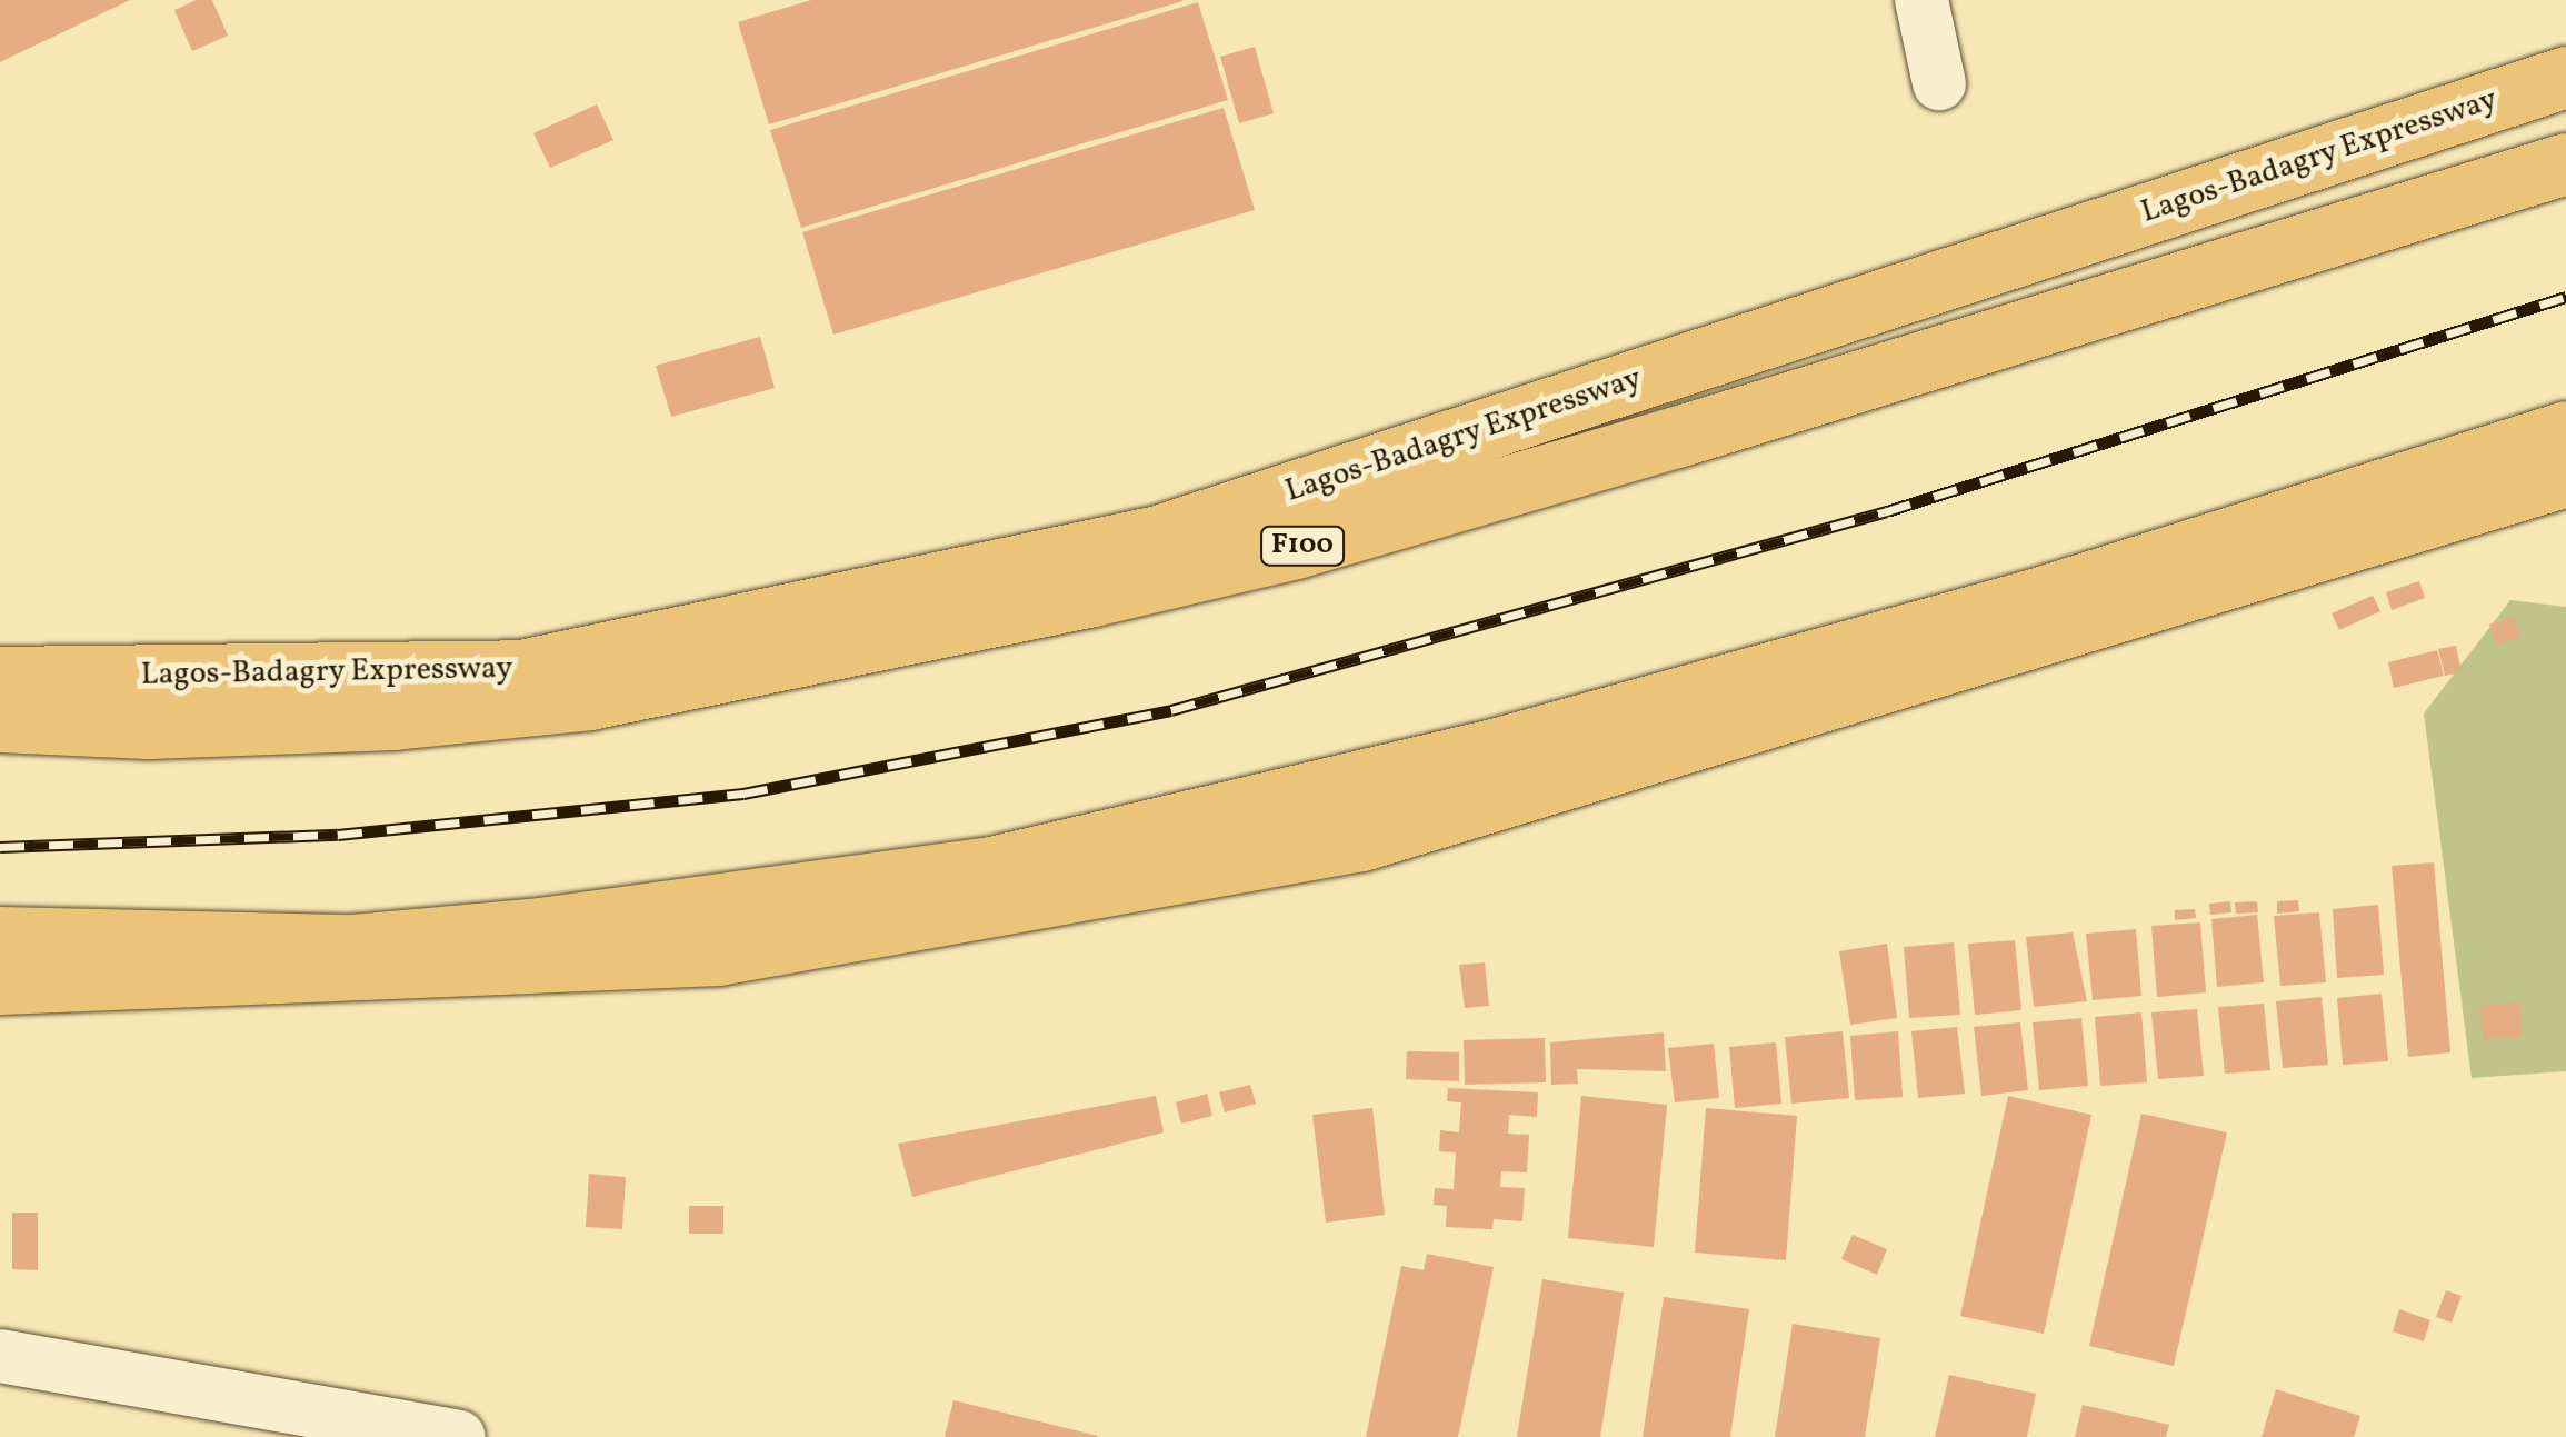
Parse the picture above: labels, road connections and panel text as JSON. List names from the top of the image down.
{
  "streets": {
    "main road": ["Lagos-Badagry Expressway", "F100"]
  }
}
